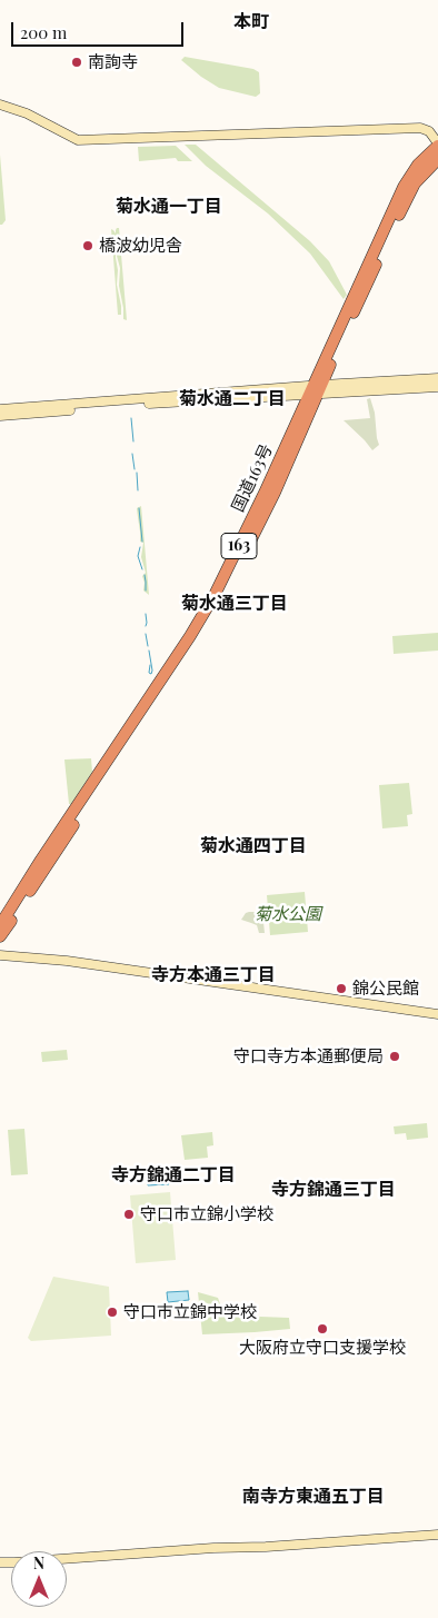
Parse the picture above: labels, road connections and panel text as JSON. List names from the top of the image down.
{
  "streets": {
    "highway": ["国道163号", "163"]
  },
  "districts": [
    "本町",
    "菊水通一丁目",
    "菊水通二丁目",
    "菊水通三丁目",
    "菊水通四丁目",
    "寺方本通三丁目",
    "寺方錦通二丁目",
    "寺方錦通三丁目",
    "南寺方東通五丁目"
  ],
  "parks": ["菊水公園"],
  "places": [
    "南詢寺",
    "橋波幼児舎",
    "錦公民館",
    "守口寺方本通郵便局",
    "守口市立錦小学校",
    "守口市立錦中学校",
    "大阪府立守口支援学校"
  ],
  "scale_bar": "200 m",
  "north": "top"
}
